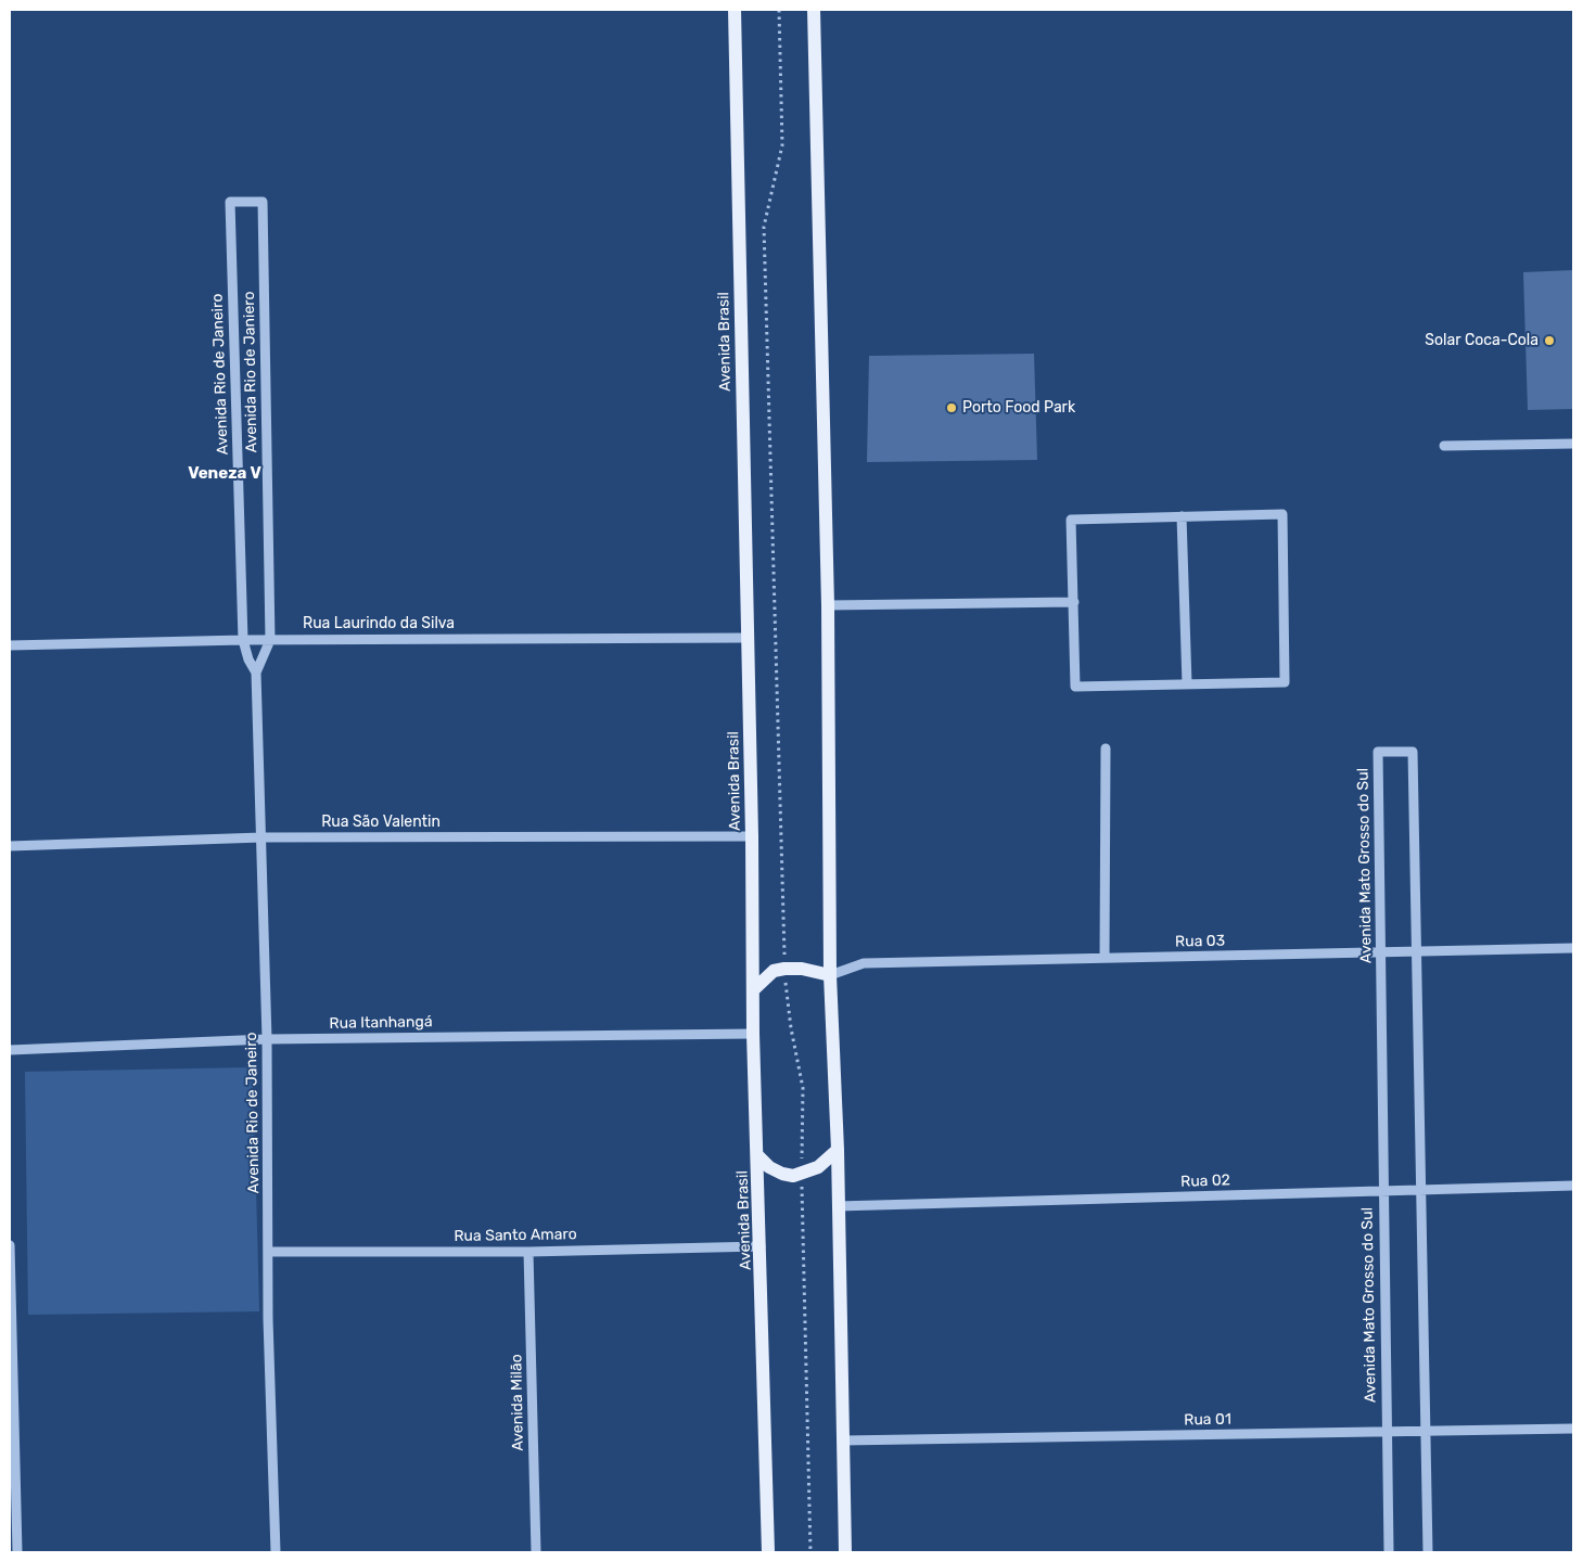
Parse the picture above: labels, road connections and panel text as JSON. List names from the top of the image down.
{
  "streets": {
    "main road": ["Avenida Brasil"],
    "street": [
      "Avenida Rio de Janiero",
      "Avenida Rio de Janeiro",
      "Rua Laurindo da Silva",
      "Rua São Valentin",
      "Avenida Mato Grosso do Sul",
      "Rua 03",
      "Rua Itanhangá",
      "Rua 02",
      "Rua Santo Amaro",
      "Avenida Milão",
      "Rua 01"
    ]
  },
  "crossings": [
    ["Avenida Brasil", "Rua Laurindo da Silva"],
    ["Avenida Brasil", "Rua São Valentin"],
    ["Avenida Brasil", "Rua Itanhangá"],
    ["Avenida Brasil", "Rua Santo Amaro"],
    ["Avenida Rio de Janiero", "Avenida Rio de Janeiro"],
    ["Avenida Rio de Janiero", "Rua Laurindo da Silva"],
    ["Avenida Rio de Janeiro", "Rua Laurindo da Silva"],
    ["Avenida Rio de Janeiro", "Rua São Valentin"],
    ["Avenida Rio de Janeiro", "Rua Itanhangá"],
    ["Avenida Rio de Janeiro", "Rua Santo Amaro"],
    ["Avenida Mato Grosso do Sul", "Rua 03"],
    ["Avenida Mato Grosso do Sul", "Rua 02"],
    ["Avenida Mato Grosso do Sul", "Rua 01"],
    ["Rua Santo Amaro", "Avenida Milão"]
  ],
  "districts": ["Veneza V"],
  "places": ["Solar Coca-Cola", "Porto Food Park"]
}
